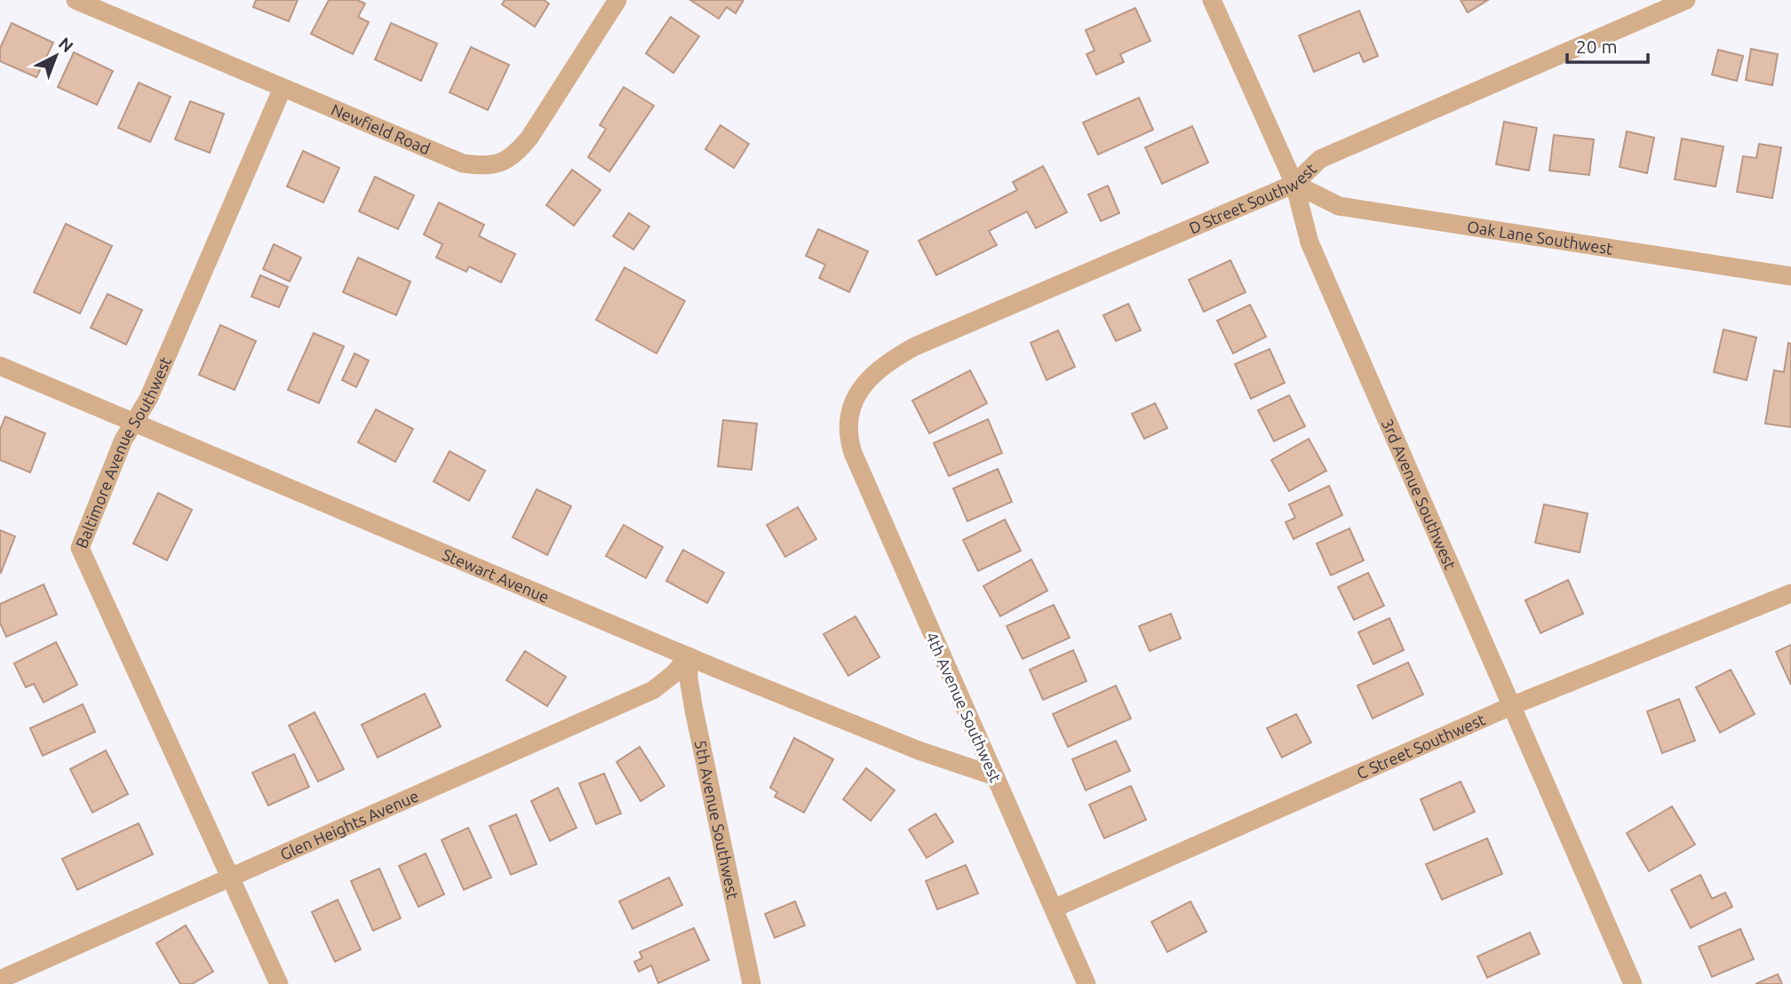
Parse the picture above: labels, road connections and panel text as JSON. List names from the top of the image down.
{
  "streets": {
    "street": [
      "Newfield Road",
      "D Street Southwest",
      "Oak Lane Southwest",
      "Baltimore Avenue Southwest",
      "3rd Avenue Southwest",
      "Stewart Avenue",
      "4th Avenue Southwest",
      "C Street Southwest",
      "5th Avenue Southwest",
      "Glen Heights Avenue"
    ]
  },
  "crossings": [
    ["Newfield Road", "Baltimore Avenue Southwest"],
    ["D Street Southwest", "Oak Lane Southwest"],
    ["D Street Southwest", "3rd Avenue Southwest"],
    ["D Street Southwest", "4th Avenue Southwest"],
    ["Oak Lane Southwest", "3rd Avenue Southwest"],
    ["Baltimore Avenue Southwest", "Stewart Avenue"],
    ["Baltimore Avenue Southwest", "Glen Heights Avenue"],
    ["3rd Avenue Southwest", "C Street Southwest"],
    ["Stewart Avenue", "4th Avenue Southwest"],
    ["Stewart Avenue", "5th Avenue Southwest"],
    ["Stewart Avenue", "Glen Heights Avenue"],
    ["4th Avenue Southwest", "C Street Southwest"],
    ["5th Avenue Southwest", "Glen Heights Avenue"]
  ],
  "scale_bar": "20 m",
  "north": "top right"
}
